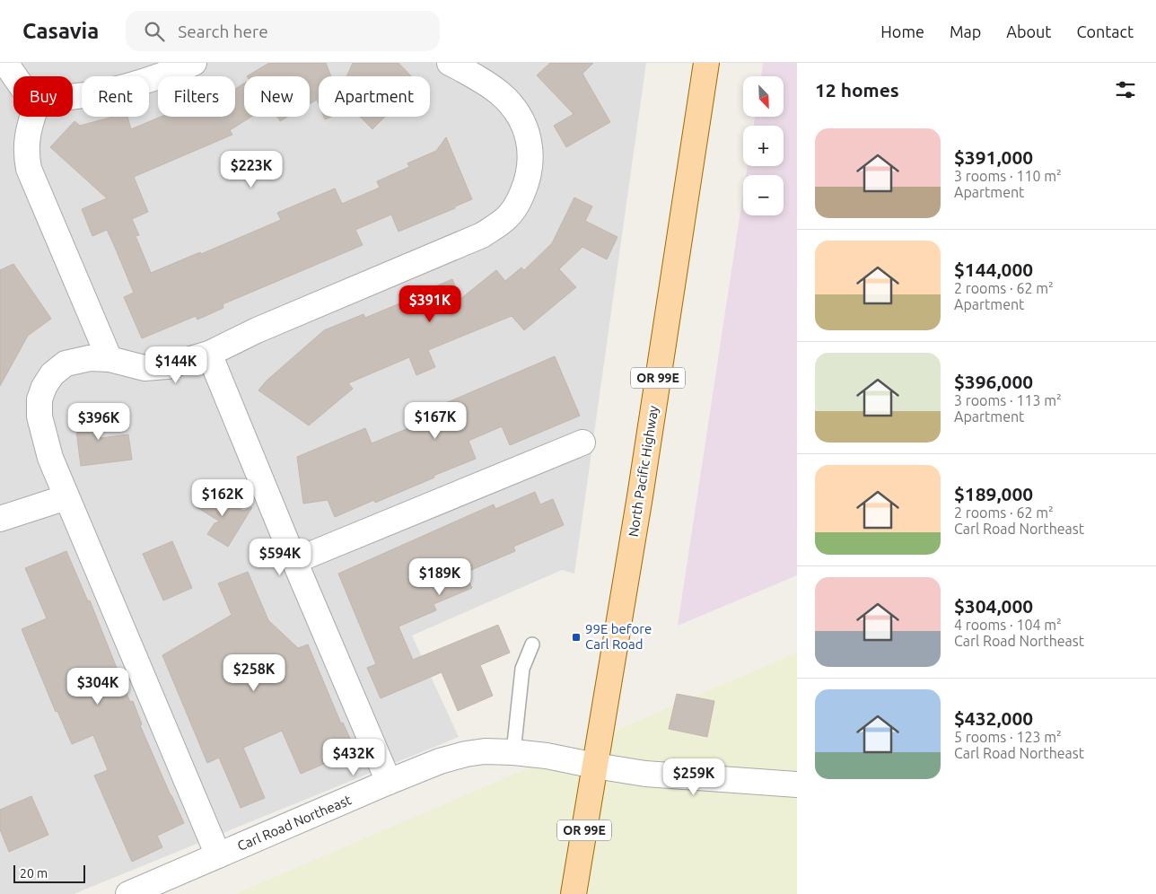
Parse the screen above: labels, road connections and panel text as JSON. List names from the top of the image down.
{
  "streets": {
    "main road": ["OR 99E", "North Pacific Highway"],
    "street": ["Carl Road Northeast"]
  },
  "crossings": [
    ["OR 99E", "North Pacific Highway"],
    ["OR 99E", "Carl Road Northeast"],
    ["North Pacific Highway", "Carl Road Northeast"]
  ],
  "places": {
    "transit": ["99E before Carl Road"]
  },
  "scale_bar": "20 m",
  "north": "bottom right",
  "page": {
    "header": "Casavia",
    "search": "Search here",
    "nav": [
      "Home",
      "Map",
      "About",
      "Contact"
    ],
    "heading": "12 homes",
    "map_buttons": ["+", "−"],
    "chip": [
      "Buy",
      "Rent",
      "Filters",
      "New",
      "Apartment"
    ],
    "list": [
      {
        "name": "$391,000",
        "note": "3 rooms · 110 m² · Apartment"
      },
      {
        "name": "$144,000",
        "note": "2 rooms · 62 m² · Apartment"
      },
      {
        "name": "$396,000",
        "note": "3 rooms · 113 m² · Apartment"
      },
      {
        "name": "$189,000",
        "note": "2 rooms · 62 m² · Carl Road Northeast"
      },
      {
        "name": "$304,000",
        "note": "4 rooms · 104 m² · Carl Road Northeast"
      },
      {
        "name": "$432,000",
        "note": "5 rooms · 123 m² · Carl Road Northeast"
      }
    ],
    "price": [
      "$223K",
      "$391K",
      "$144K",
      "$167K",
      "$396K",
      "$162K",
      "$594K",
      "$189K",
      "$258K",
      "$304K",
      "$432K",
      "$259K"
    ],
    "scale": "20 m"
  }
}
